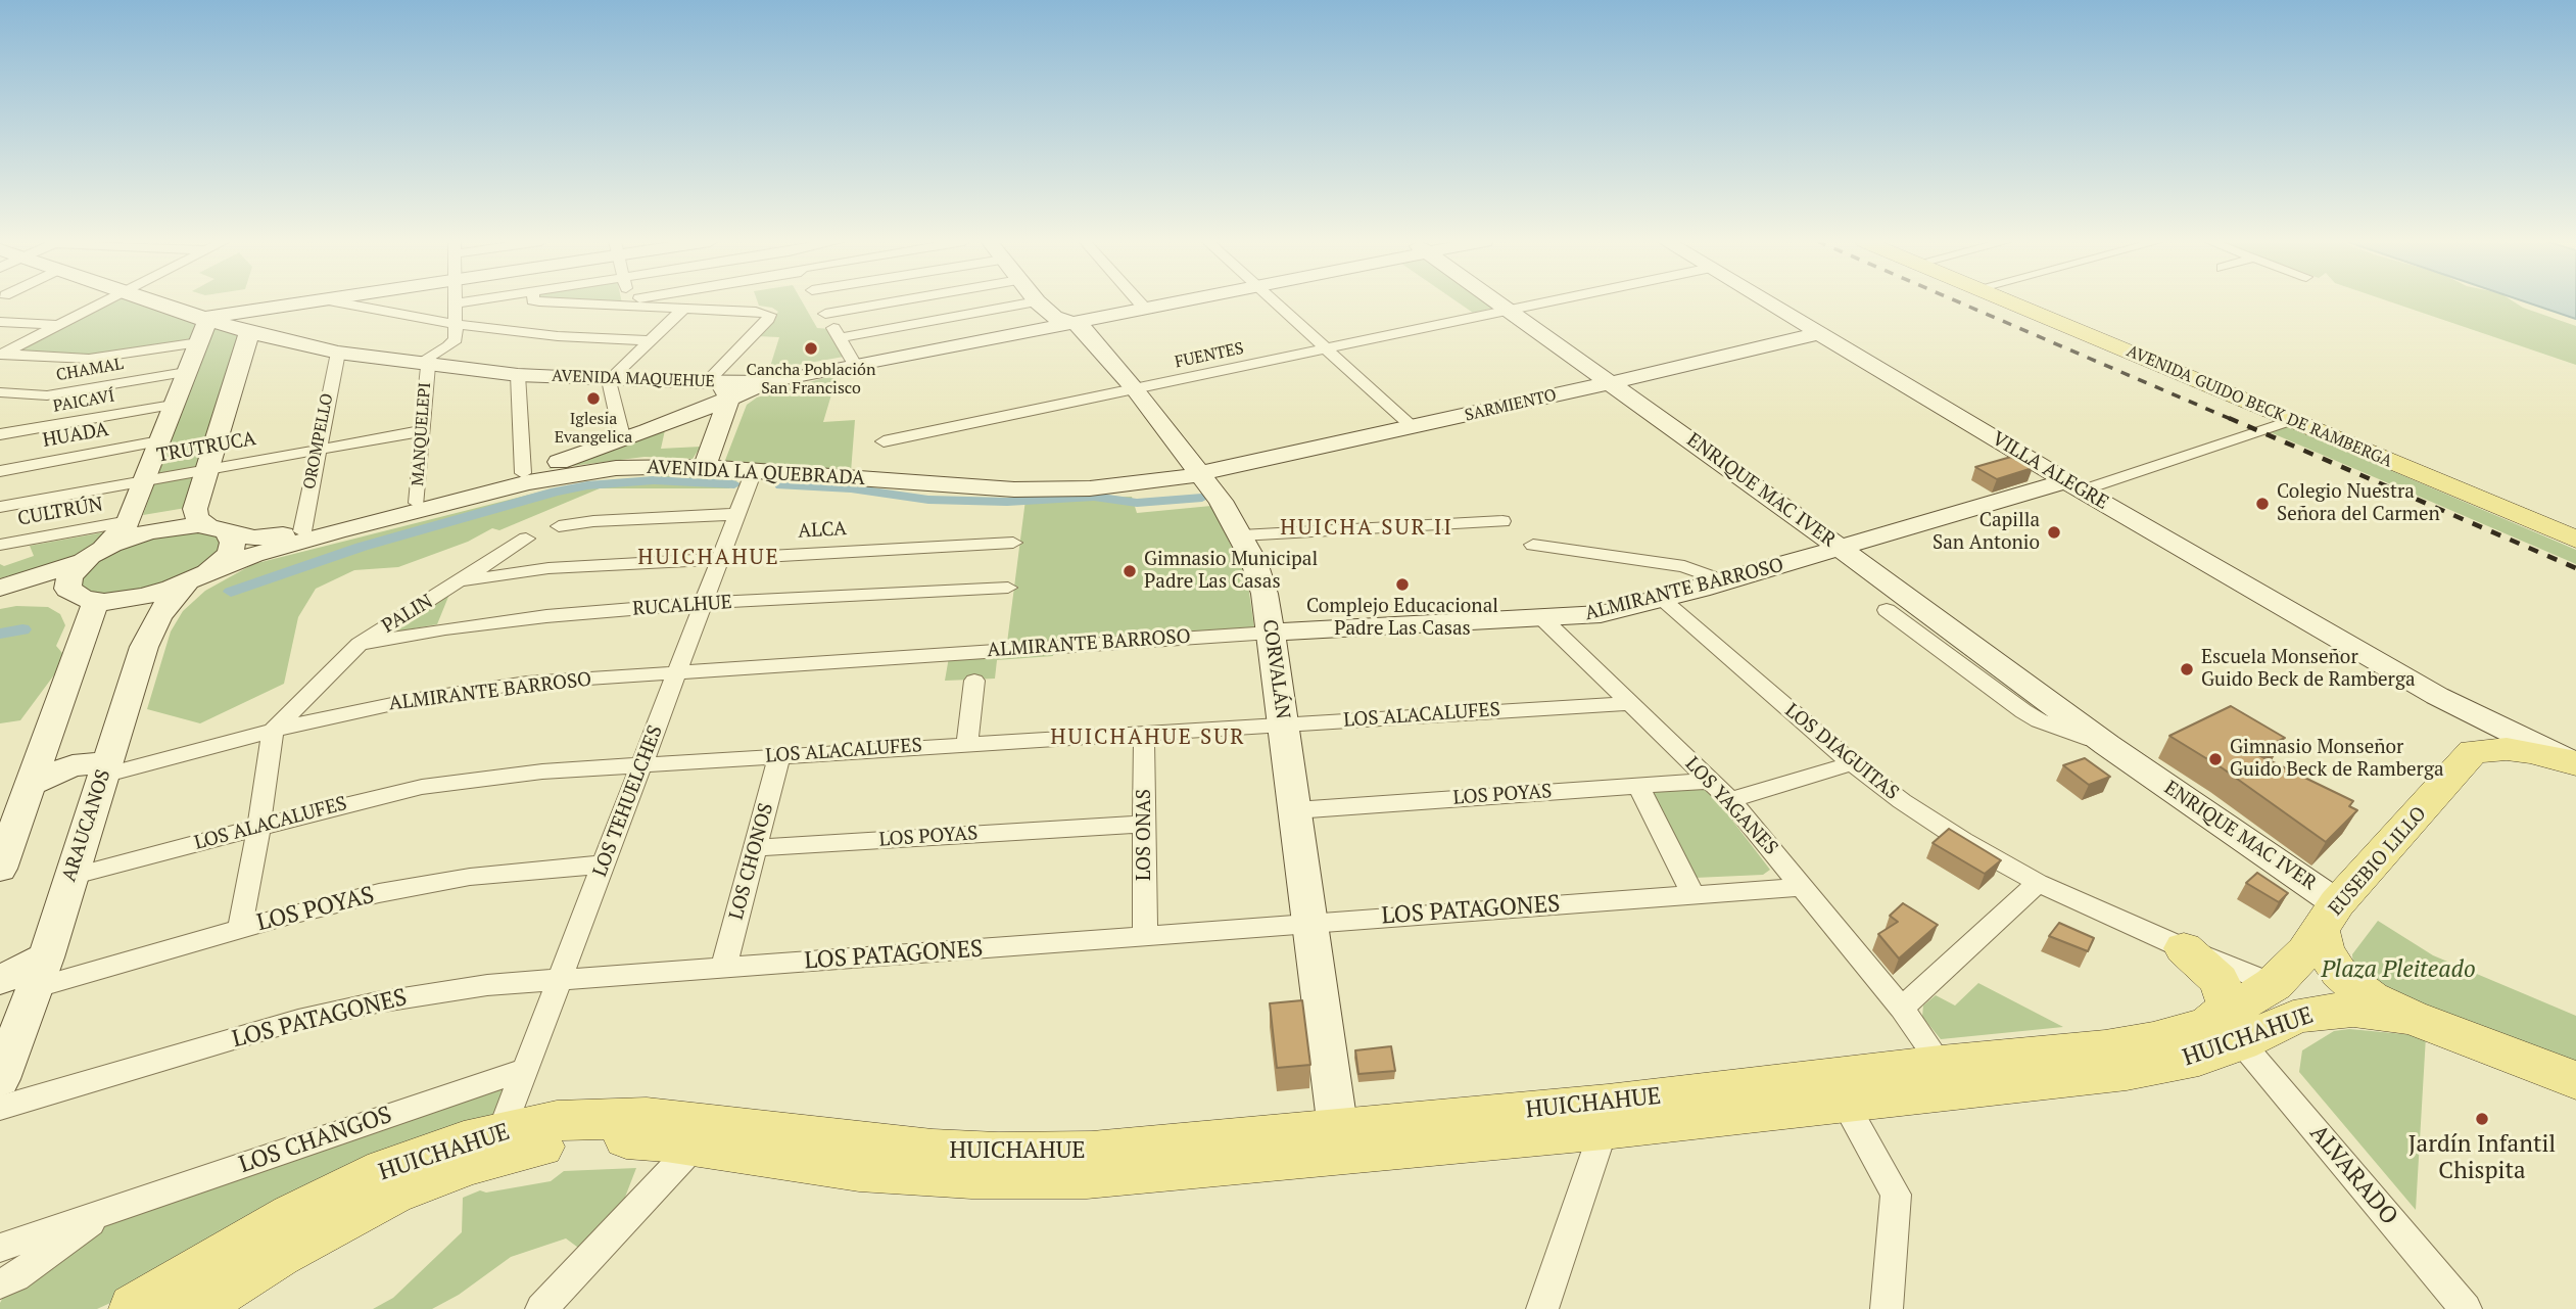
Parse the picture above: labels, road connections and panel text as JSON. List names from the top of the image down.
{
  "streets": {
    "main road": [
      "AVENIDA MAQUEHUE",
      "SARMIENTO",
      "AVENIDA GUIDO BECK DE RAMBERGA",
      "VILLA ALEGRE",
      "AVENIDA LA QUEBRADA",
      "ENRIQUE MAC IVER",
      "ALMIRANTE BARROSO",
      "CORVALÁN",
      "ARAUCANOS",
      "EUSEBIO LILLO",
      "HUICHAHUE"
    ],
    "street": [
      "FUENTES",
      "CHAMAL",
      "PAICAVÍ",
      "MANQUELEPI",
      "HUADA",
      "OROMPELLO",
      "TRUTRUCA",
      "CULTRÚN",
      "ALCA",
      "RUCALHUE",
      "PALIN",
      "LOS ALACALUFES",
      "LOS DIAGUITAS",
      "LOS POYAS",
      "LOS TEHUELCHES",
      "LOS YAGANES",
      "LOS ONAS",
      "LOS CHONOS",
      "LOS PATAGONES",
      "LOS CHANGOS",
      "ALVARADO"
    ]
  },
  "crossings": [
    ["FUENTES", "ENRIQUE MAC IVER"],
    ["FUENTES", "CORVALÁN"],
    ["AVENIDA MAQUEHUE", "MANQUELEPI"],
    ["AVENIDA MAQUEHUE", "OROMPELLO"],
    ["AVENIDA MAQUEHUE", "AVENIDA LA QUEBRADA"],
    ["SARMIENTO", "VILLA ALEGRE"],
    ["SARMIENTO", "AVENIDA LA QUEBRADA"],
    ["SARMIENTO", "ENRIQUE MAC IVER"],
    ["SARMIENTO", "CORVALÁN"],
    ["AVENIDA GUIDO BECK DE RAMBERGA", "ALMIRANTE BARROSO"],
    ["MANQUELEPI", "TRUTRUCA"],
    ["MANQUELEPI", "AVENIDA LA QUEBRADA"],
    ["OROMPELLO", "TRUTRUCA"],
    ["OROMPELLO", "AVENIDA LA QUEBRADA"],
    ["VILLA ALEGRE", "ALMIRANTE BARROSO"],
    ["VILLA ALEGRE", "EUSEBIO LILLO"],
    ["AVENIDA LA QUEBRADA", "CORVALÁN"],
    ["AVENIDA LA QUEBRADA", "LOS TEHUELCHES"],
    ["AVENIDA LA QUEBRADA", "ARAUCANOS"],
    ["ENRIQUE MAC IVER", "ALMIRANTE BARROSO"],
    ["ENRIQUE MAC IVER", "EUSEBIO LILLO"],
    ["ALCA", "PALIN"],
    ["ALCA", "LOS TEHUELCHES"],
    ["ALMIRANTE BARROSO", "PALIN"],
    ["ALMIRANTE BARROSO", "CORVALÁN"],
    ["ALMIRANTE BARROSO", "LOS DIAGUITAS"],
    ["ALMIRANTE BARROSO", "LOS TEHUELCHES"],
    ["ALMIRANTE BARROSO", "LOS YAGANES"],
    ["ALMIRANTE BARROSO", "ARAUCANOS"],
    ["RUCALHUE", "PALIN"],
    ["RUCALHUE", "LOS TEHUELCHES"],
    ["CORVALÁN", "LOS ALACALUFES"],
    ["CORVALÁN", "LOS POYAS"],
    ["CORVALÁN", "LOS PATAGONES"],
    ["CORVALÁN", "HUICHAHUE"],
    ["LOS ALACALUFES", "LOS TEHUELCHES"],
    ["LOS ALACALUFES", "LOS YAGANES"],
    ["LOS ALACALUFES", "ARAUCANOS"],
    ["LOS ALACALUFES", "LOS ONAS"],
    ["LOS ALACALUFES", "LOS CHONOS"],
    ["LOS DIAGUITAS", "EUSEBIO LILLO"],
    ["LOS DIAGUITAS", "HUICHAHUE"],
    ["LOS POYAS", "LOS TEHUELCHES"],
    ["LOS POYAS", "LOS YAGANES"],
    ["LOS POYAS", "ARAUCANOS"],
    ["LOS POYAS", "LOS ONAS"],
    ["LOS POYAS", "LOS CHONOS"],
    ["LOS TEHUELCHES", "LOS PATAGONES"],
    ["LOS TEHUELCHES", "HUICHAHUE"],
    ["LOS TEHUELCHES", "LOS CHANGOS"],
    ["LOS YAGANES", "LOS PATAGONES"],
    ["LOS ONAS", "LOS PATAGONES"],
    ["LOS CHONOS", "LOS PATAGONES"],
    ["EUSEBIO LILLO", "HUICHAHUE"],
    ["HUICHAHUE", "ALVARADO"]
  ],
  "districts": ["HUICHA SUR II", "HUICHAHUE", "HUICHAHUE SUR"],
  "parks": ["Plaza Pleiteado"],
  "places": [
    "Cancha Población San Francisco",
    "Iglesia Evangelica",
    "Colegio Nuestra Señora del Carmen",
    "Capilla San Antonio",
    "Gimnasio Municipal Padre Las Casas",
    "Complejo Educacional Padre Las Casas",
    "Escuela Monseñor Guido Beck de Ramberga",
    "Gimnasio Monseñor Guido Beck de Ramberga",
    "Jardín Infantil Chispita"
  ]
}
